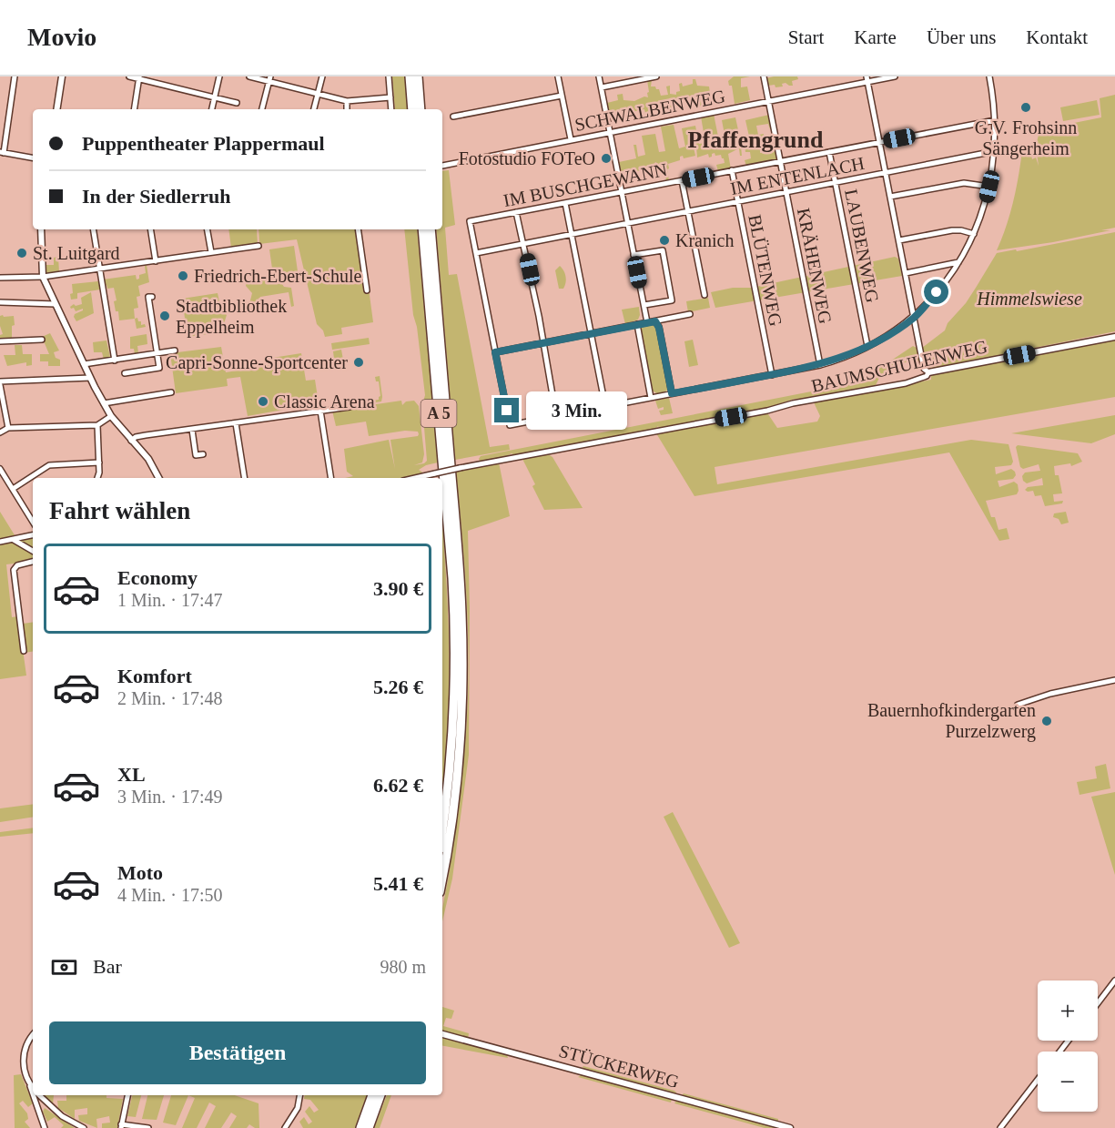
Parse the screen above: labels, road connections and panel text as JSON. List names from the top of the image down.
{
  "streets": {
    "highway": ["A 5"],
    "street": [
      "SCHWALBENWEG",
      "IM ENTENLACH",
      "IM BUSCHGEWANN",
      "LAUBENWEG",
      "KRÄHENWEG",
      "BLÜTENWEG",
      "BAUMSCHULENWEG",
      "STÜCKERWEG"
    ]
  },
  "crossings": [
    ["SCHWALBENWEG", "KRÄHENWEG"],
    ["IM ENTENLACH", "IM BUSCHGEWANN"],
    ["IM ENTENLACH", "LAUBENWEG"],
    ["IM ENTENLACH", "KRÄHENWEG"],
    ["IM ENTENLACH", "BLÜTENWEG"],
    ["IM BUSCHGEWANN", "LAUBENWEG"],
    ["IM BUSCHGEWANN", "KRÄHENWEG"],
    ["IM BUSCHGEWANN", "BLÜTENWEG"]
  ],
  "districts": ["Pfaffengrund"],
  "parks": ["Himmelswiese"],
  "places": [
    "G.V. Frohsinn Sängerheim",
    "Fotostudio FOTeO",
    "Kranich",
    "St. Luitgard",
    "Friedrich-Ebert-Schule",
    "Stadtbibliothek Eppelheim",
    "Capri-Sonne-Sportcenter",
    "Classic Arena",
    "Bauernhofkindergarten Purzelzwerg"
  ],
  "page": {
    "header": "Movio",
    "nav": [
      "Start",
      "Karte",
      "Über uns",
      "Kontakt"
    ],
    "banner": ["Puppentheater Plappermaul", "In der Siedlerruh"],
    "bubble": "3 Min.",
    "heading": "Fahrt wählen",
    "list": [
      {
        "name": "Economy",
        "note": "1 Min. · 17:47",
        "value": "3.90 €"
      },
      {
        "name": "Komfort",
        "note": "2 Min. · 17:48",
        "value": "5.26 €"
      },
      {
        "name": "XL",
        "note": "3 Min. · 17:49",
        "value": "6.62 €"
      },
      {
        "name": "Moto",
        "note": "4 Min. · 17:50",
        "value": "5.41 €"
      }
    ],
    "pay": ["Bar", "980 m"],
    "map_buttons": ["+", "−"],
    "buttons": "Bestätigen"
  }
}
